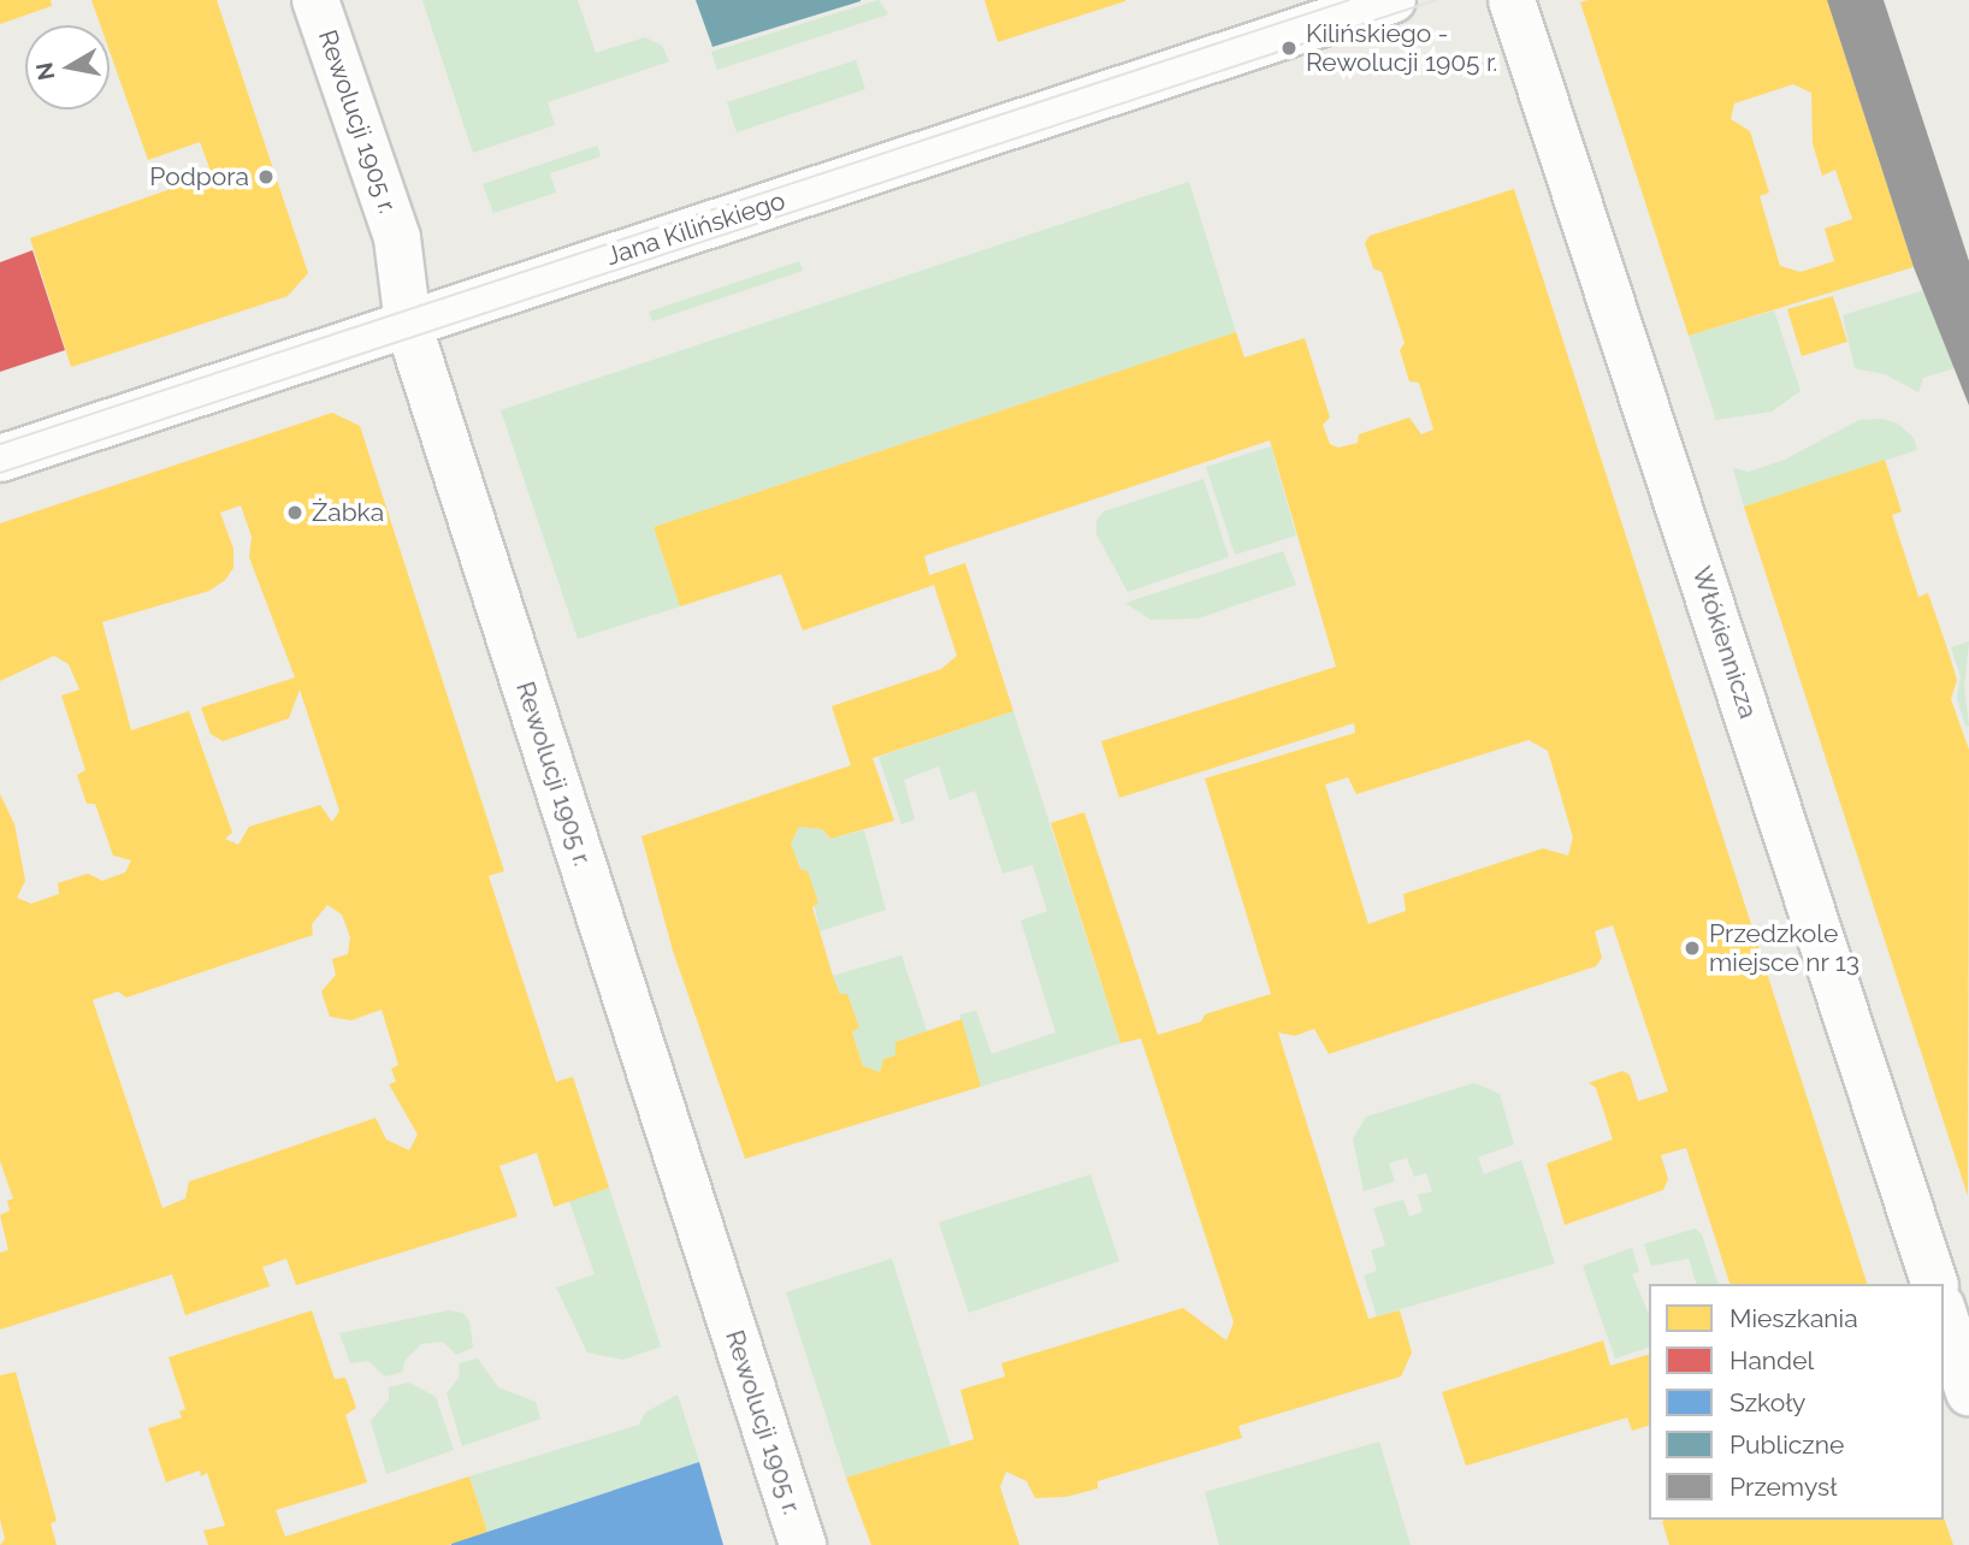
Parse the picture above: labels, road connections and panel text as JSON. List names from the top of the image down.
{
  "streets": {
    "street": ["Rewolucji 1905 r.", "Jana Kilińskiego", "Włókiennicza"]
  },
  "crossings": [
    ["Rewolucji 1905 r.", "Jana Kilińskiego"]
  ],
  "places": [
    "Kilińskiego - Rewolucji 1905 r.",
    "Podpora",
    "Żabka",
    "Przedzkole miejsce nr 13"
  ],
  "legend": [
    "Mieszkania",
    "Handel",
    "Szkoły",
    "Publiczne",
    "Przemysł"
  ],
  "north": "left"
}
